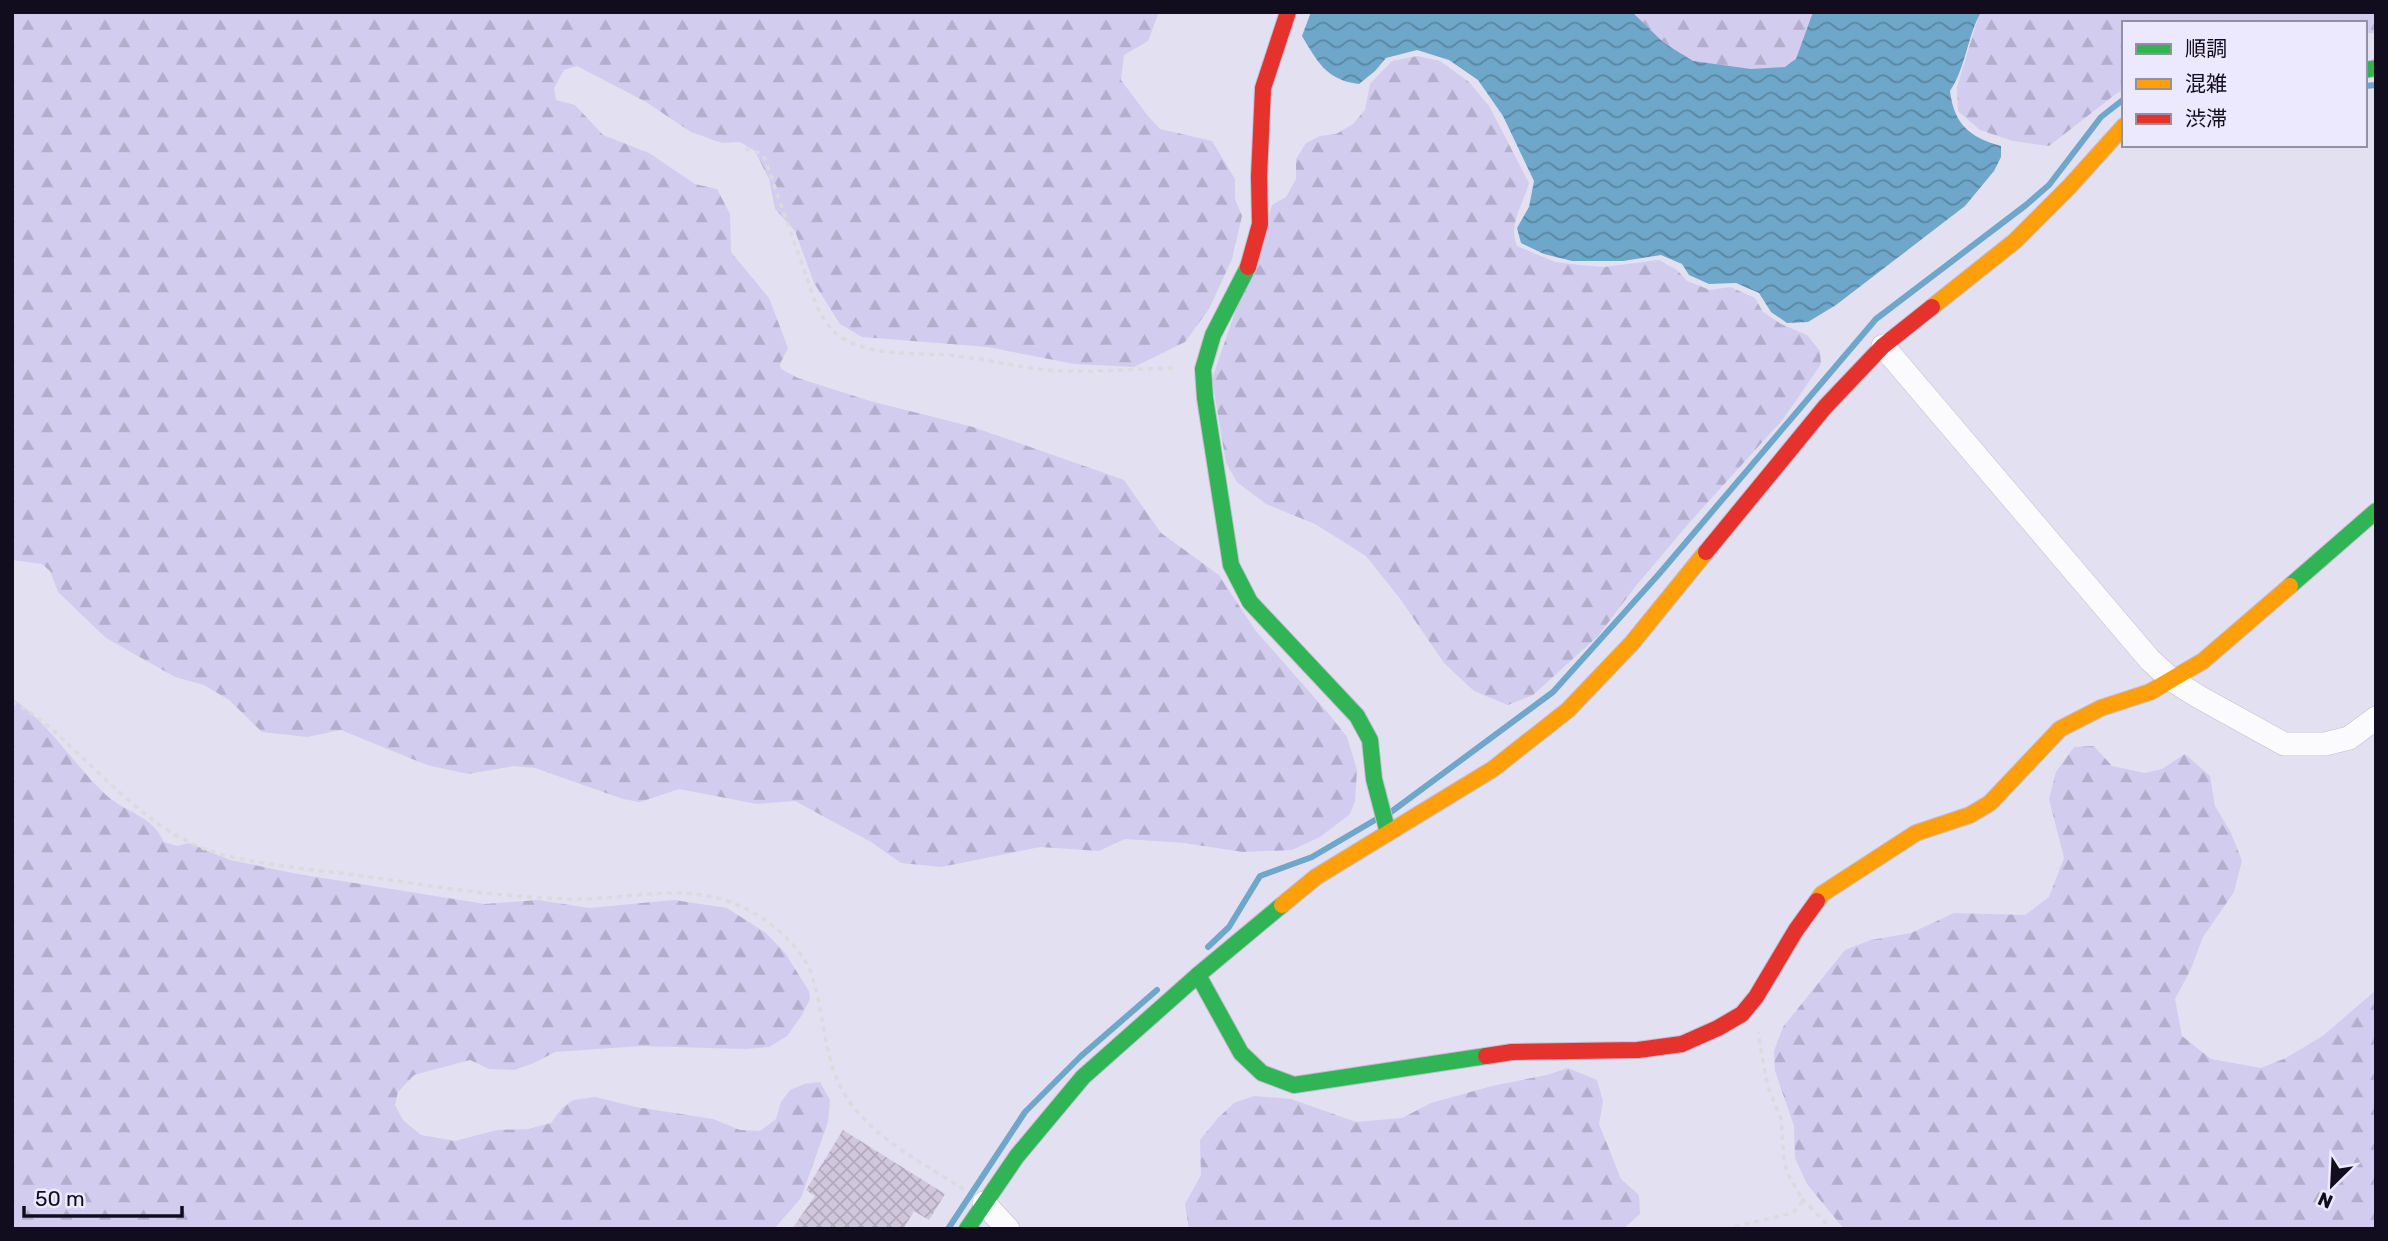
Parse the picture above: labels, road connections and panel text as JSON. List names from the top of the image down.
{
  "legend": ["順調", "混雑", "渋滞"],
  "scale_bar": "50 m",
  "north": "bottom left"
}
